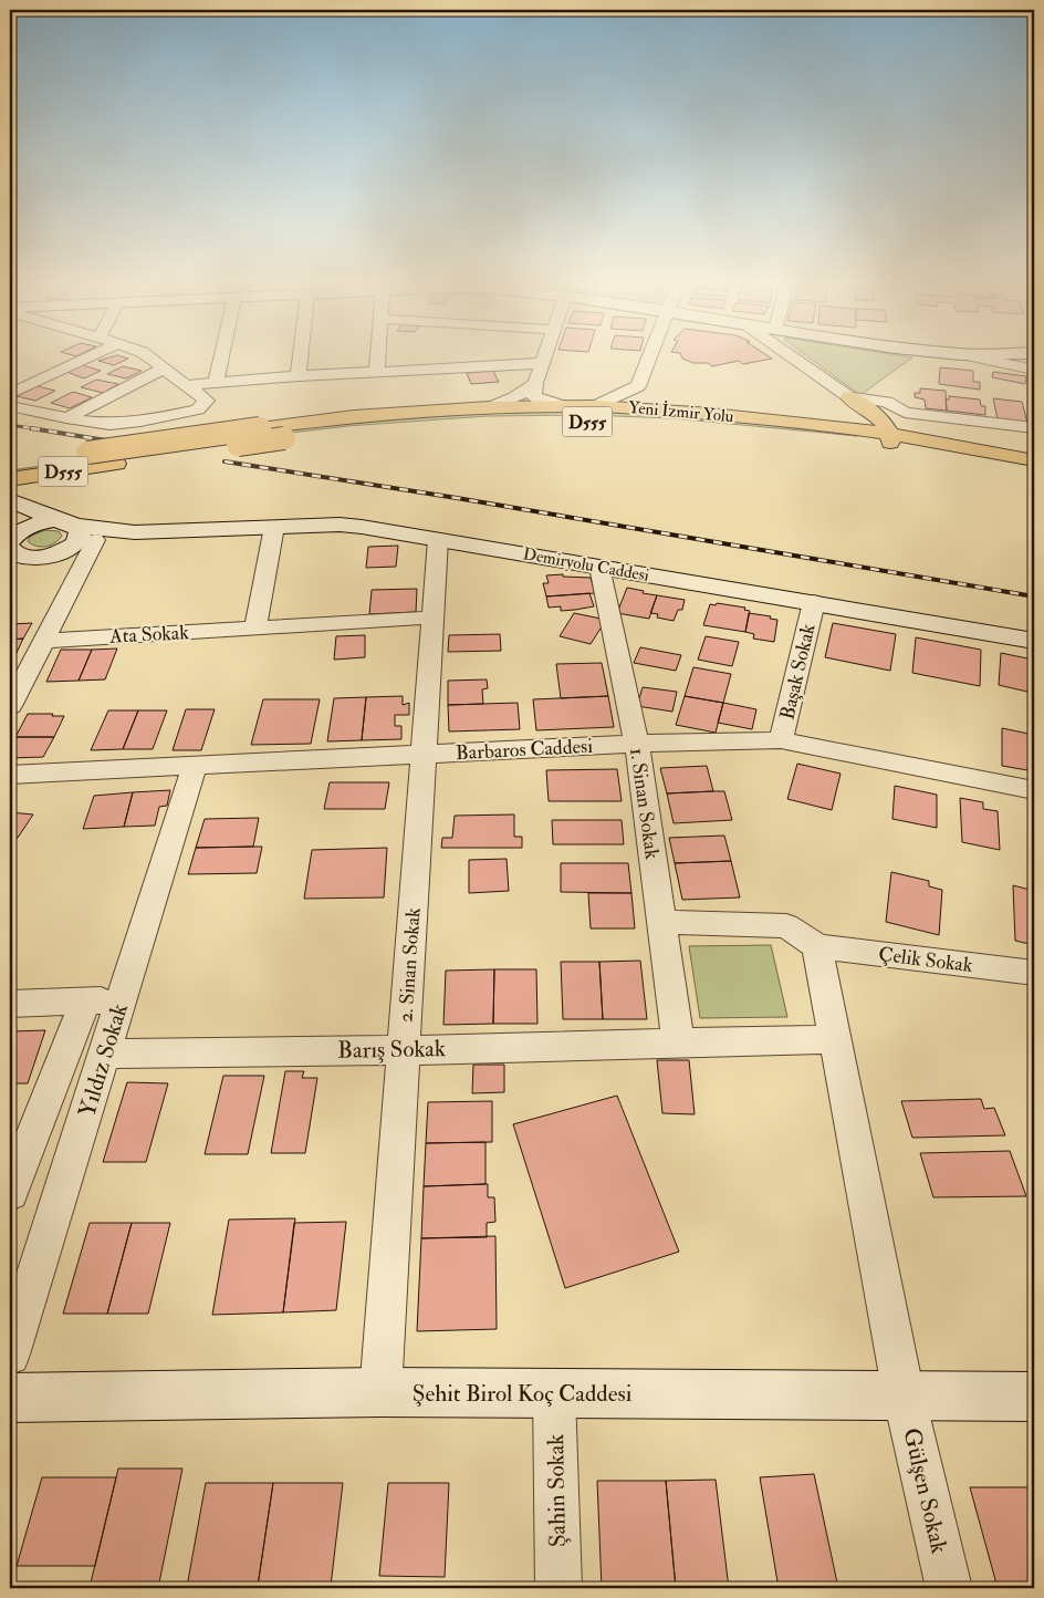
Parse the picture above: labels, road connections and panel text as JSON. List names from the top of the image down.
{
  "streets": {
    "highway": ["Yeni İzmir Yolu", "D555"],
    "main road": ["Demiryolu Caddesi", "Şehit Birol Koç Caddesi"],
    "street": [
      "Ata Sokak",
      "Başak Sokak",
      "Barbaros Caddesi",
      "1. Sinan Sokak",
      "Çelik Sokak",
      "2. Sinan Sokak",
      "Barış Sokak",
      "Yıldız Sokak",
      "Şahin Sokak",
      "Gülşen Sokak"
    ]
  },
  "crossings": [
    ["Demiryolu Caddesi", "Başak Sokak"],
    ["Demiryolu Caddesi", "1. Sinan Sokak"],
    ["Demiryolu Caddesi", "2. Sinan Sokak"],
    ["Ata Sokak", "2. Sinan Sokak"],
    ["Başak Sokak", "Barbaros Caddesi"],
    ["Barbaros Caddesi", "1. Sinan Sokak"],
    ["Barbaros Caddesi", "2. Sinan Sokak"],
    ["Barbaros Caddesi", "Yıldız Sokak"],
    ["1. Sinan Sokak", "Barış Sokak"],
    ["Çelik Sokak", "Gülşen Sokak"],
    ["2. Sinan Sokak", "Barış Sokak"],
    ["2. Sinan Sokak", "Şehit Birol Koç Caddesi"],
    ["Barış Sokak", "Yıldız Sokak"],
    ["Barış Sokak", "Gülşen Sokak"],
    ["Şehit Birol Koç Caddesi", "Şahin Sokak"],
    ["Şehit Birol Koç Caddesi", "Gülşen Sokak"]
  ]
}
